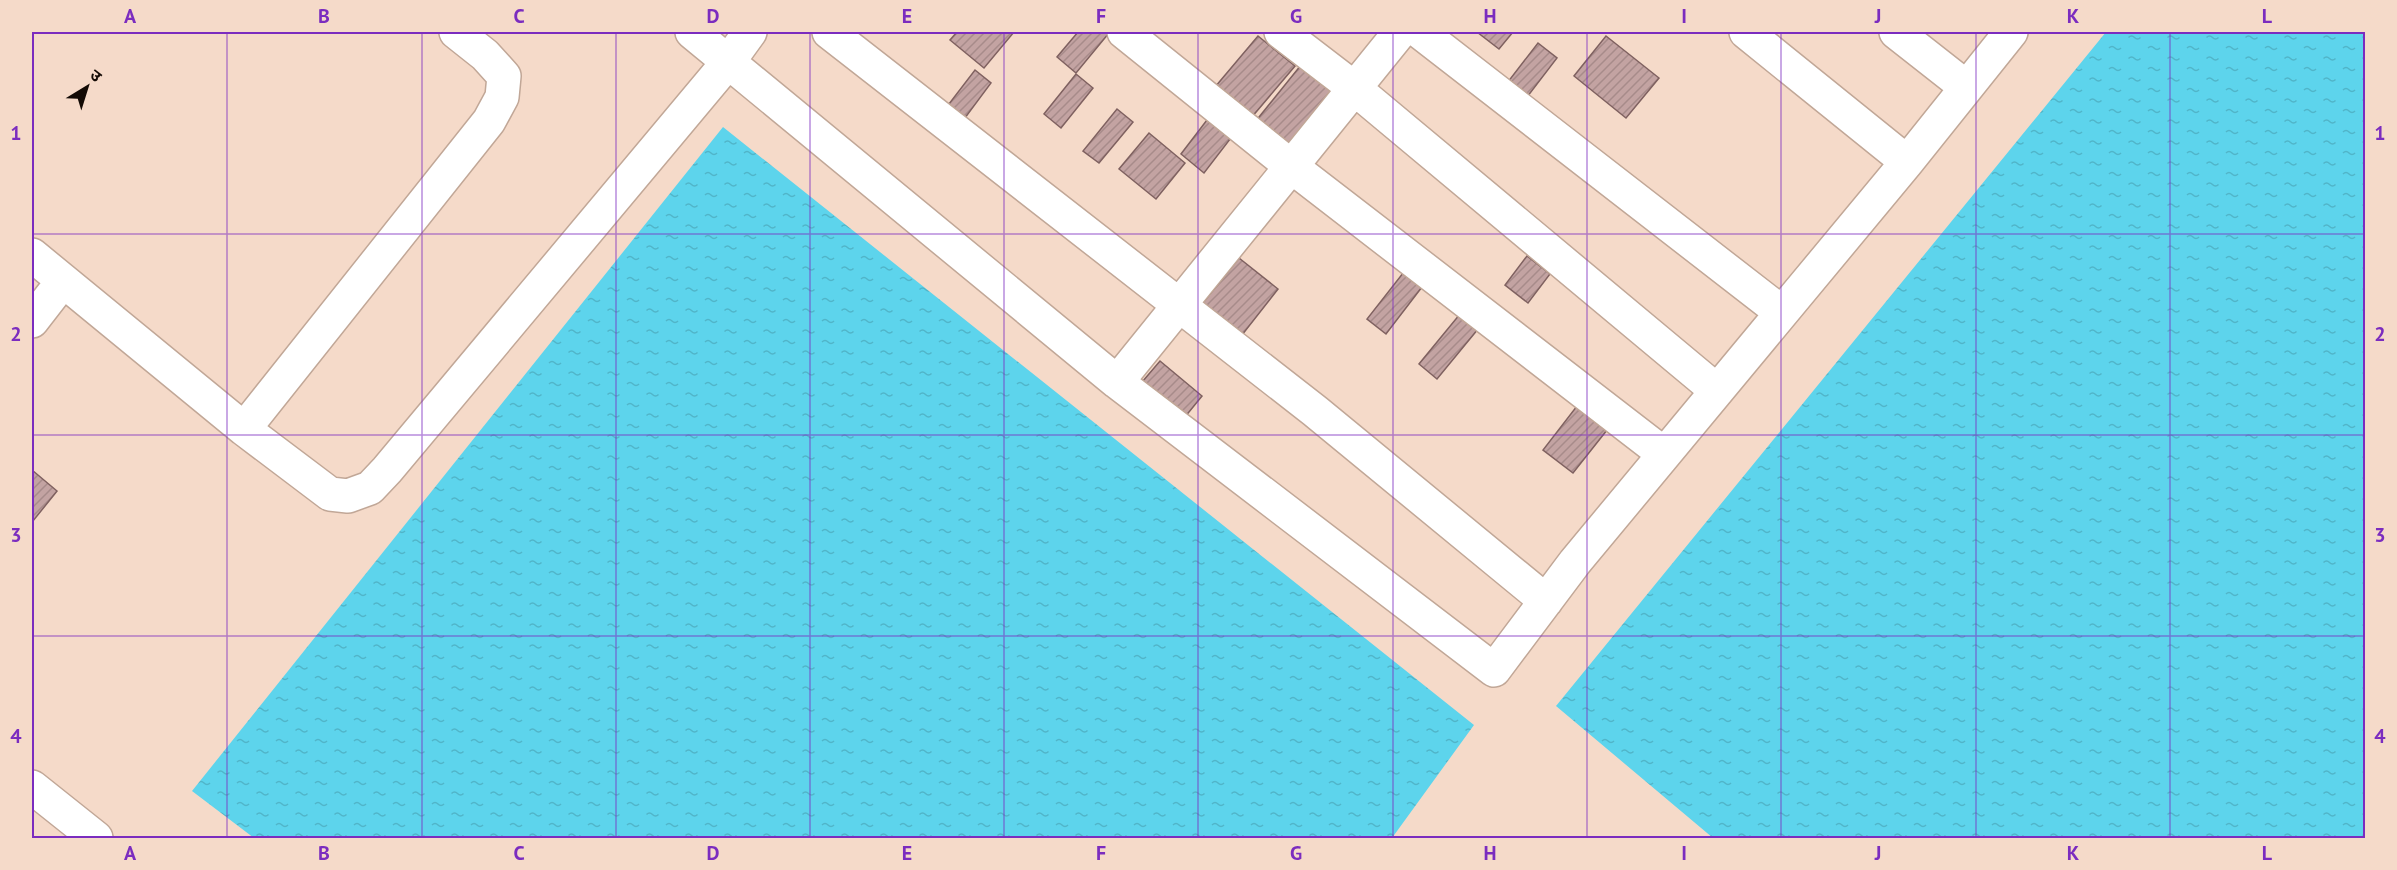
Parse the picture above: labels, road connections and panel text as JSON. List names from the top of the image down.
{
  "north": "top right",
  "grid": {
    "columns": [
      "A",
      "B",
      "C",
      "D",
      "E",
      "F",
      "G",
      "H",
      "I",
      "J",
      "K",
      "L"
    ],
    "rows": [
      "1",
      "2",
      "3",
      "4"
    ]
  }
}
